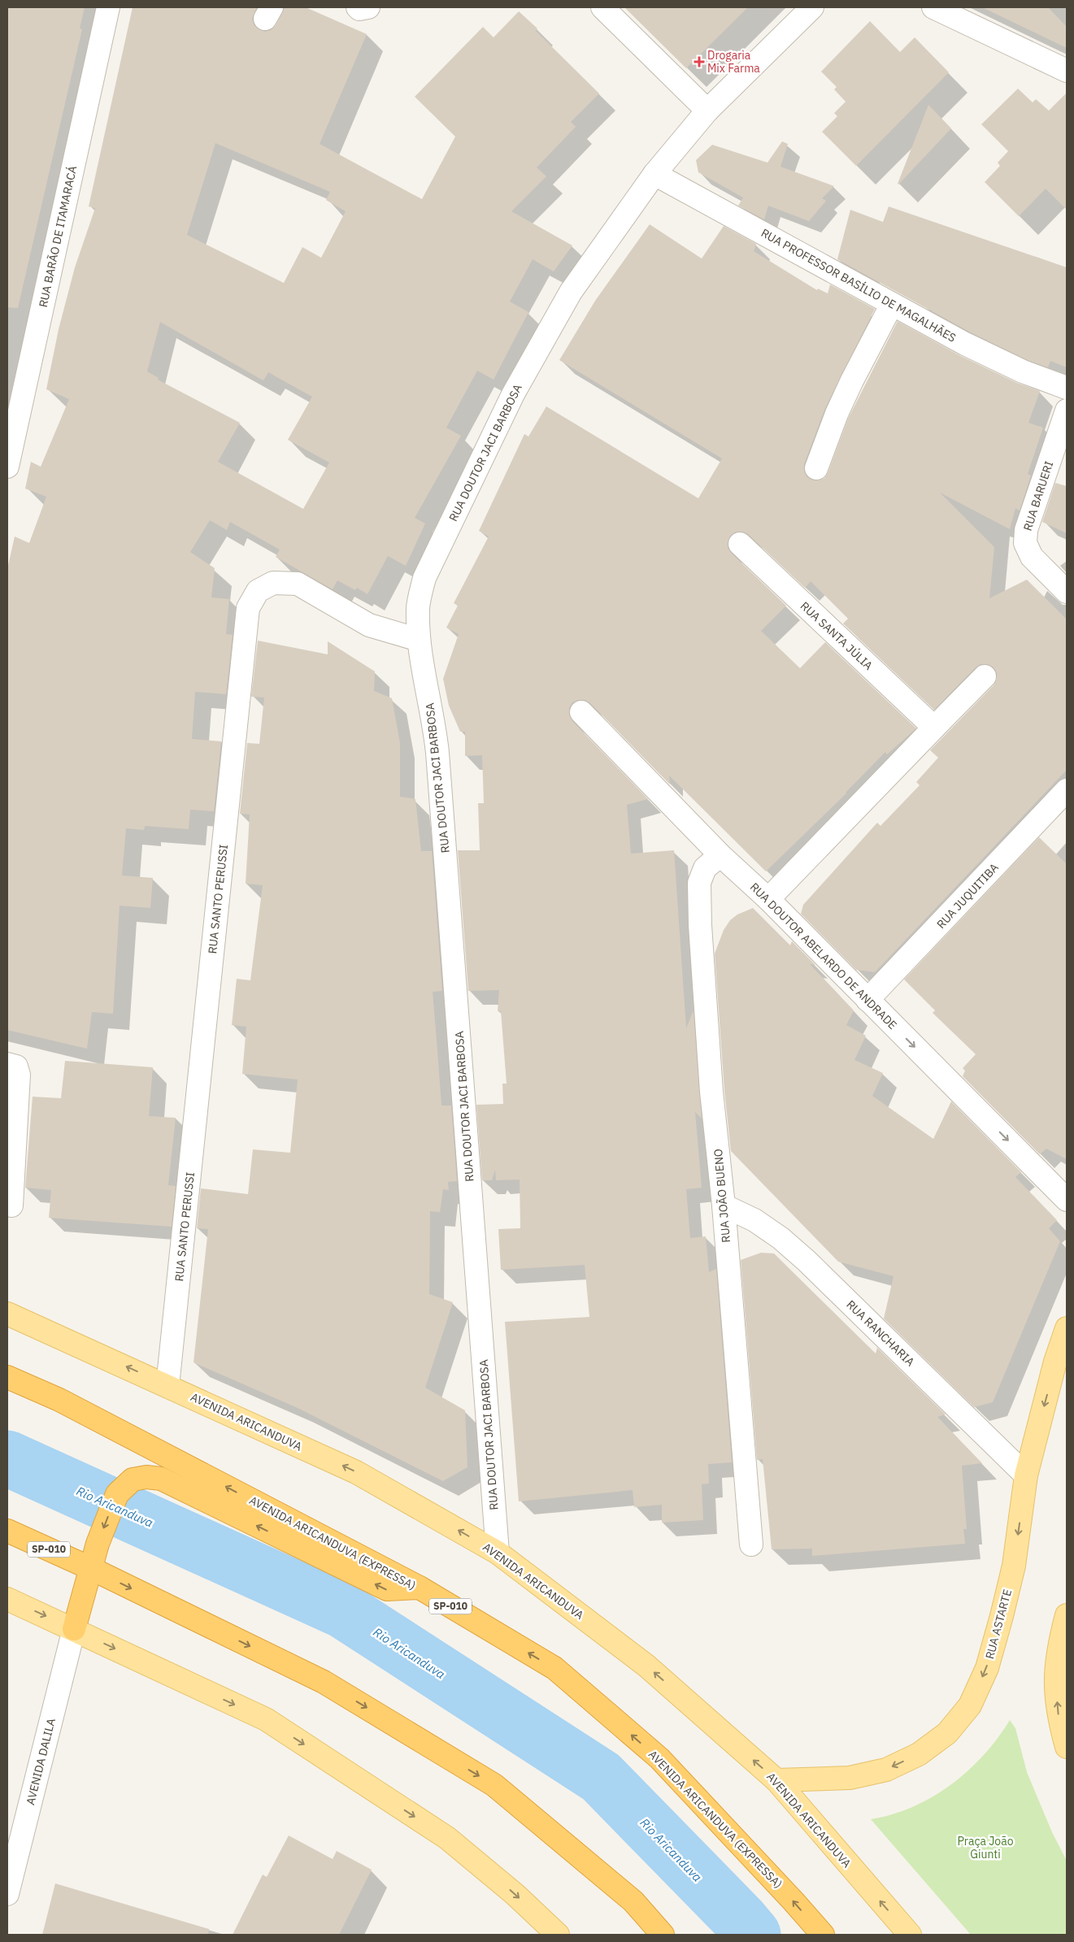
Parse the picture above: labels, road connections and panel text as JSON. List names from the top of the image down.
{
  "streets": {
    "highway": ["AVENIDA ARICANDUVA (EXPRESSA)", "SP-010"],
    "main road": ["AVENIDA ARICANDUVA", "RUA ASTARTE"],
    "street": [
      "RUA BARÃO DE ITAMARACÁ",
      "RUA PROFESSOR BASÍLIO DE MAGALHÃES",
      "RUA DOUTOR JACI BARBOSA",
      "RUA BARUERI",
      "RUA SANTA JÚLIA",
      "RUA JUQUITIBA",
      "RUA SANTO PERUSSI",
      "RUA DOUTOR ABELARDO DE ANDRADE",
      "RUA JOÃO BUENO",
      "RUA RANCHARIA",
      "AVENIDA DALILA"
    ]
  },
  "crossings": [
    ["RUA PROFESSOR BASÍLIO DE MAGALHÃES", "RUA DOUTOR JACI BARBOSA"],
    ["RUA DOUTOR JACI BARBOSA", "RUA SANTO PERUSSI"],
    ["RUA DOUTOR JACI BARBOSA", "AVENIDA ARICANDUVA"],
    ["RUA JUQUITIBA", "RUA DOUTOR ABELARDO DE ANDRADE"],
    ["RUA SANTO PERUSSI", "AVENIDA ARICANDUVA"],
    ["RUA DOUTOR ABELARDO DE ANDRADE", "RUA JOÃO BUENO"],
    ["RUA JOÃO BUENO", "RUA RANCHARIA"],
    ["RUA RANCHARIA", "RUA ASTARTE"],
    ["AVENIDA ARICANDUVA", "RUA ASTARTE"]
  ],
  "one_way": ["RUA DOUTOR ABELARDO DE ANDRADE", "AVENIDA ARICANDUVA", "RUA ASTARTE"],
  "water": ["Rio Aricanduva"],
  "parks": ["Praça João Giunti"],
  "places": {
    "health": ["Drogaria Mix Farma"]
  }
}
